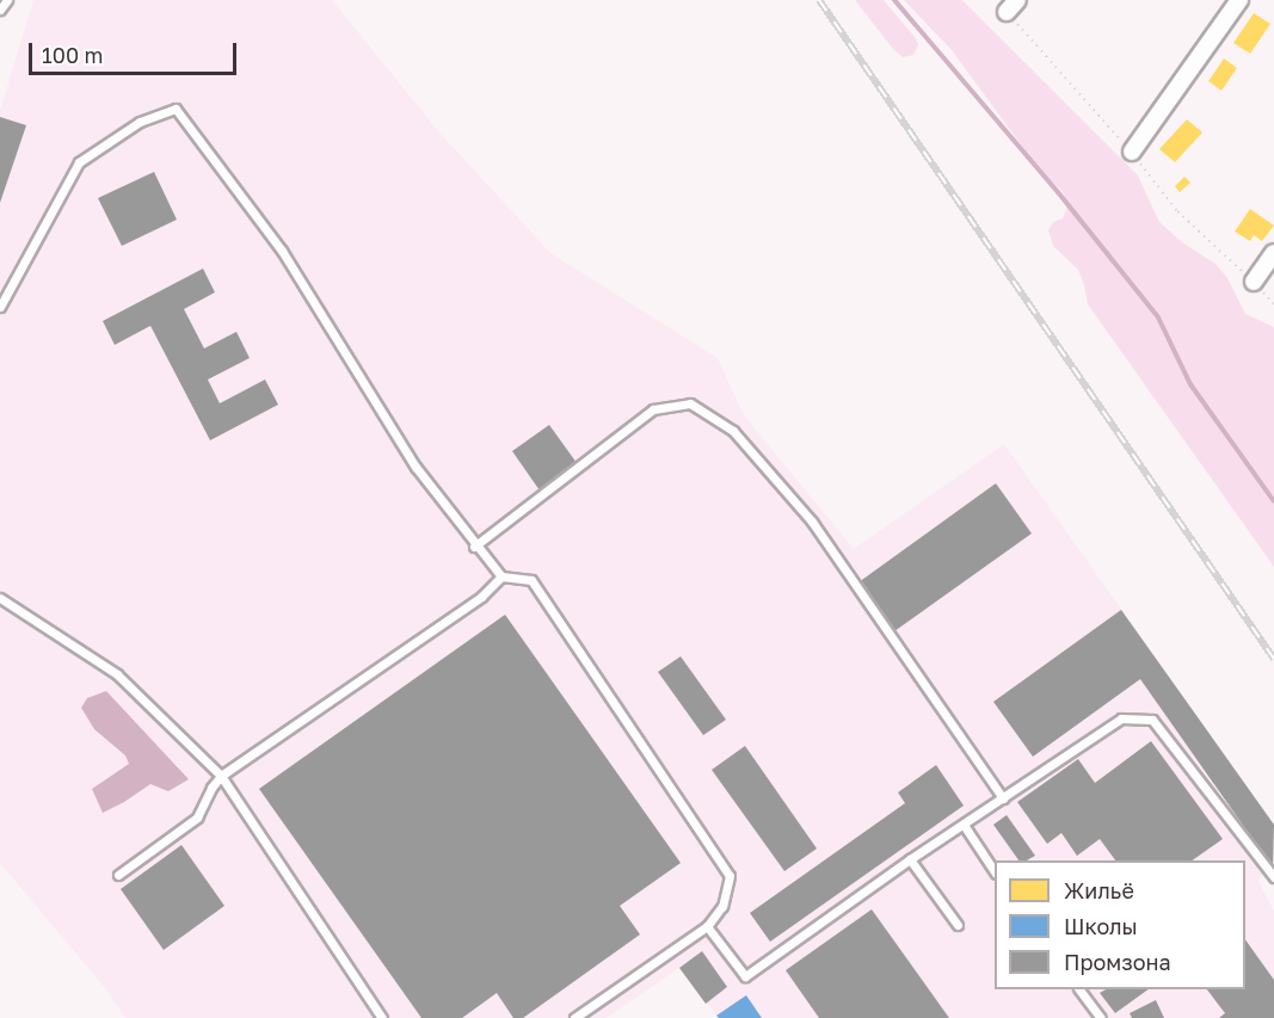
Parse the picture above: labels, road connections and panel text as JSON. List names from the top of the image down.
{
  "legend": ["Жильё", "Школы", "Промзона"],
  "scale_bar": "100 m"
}
